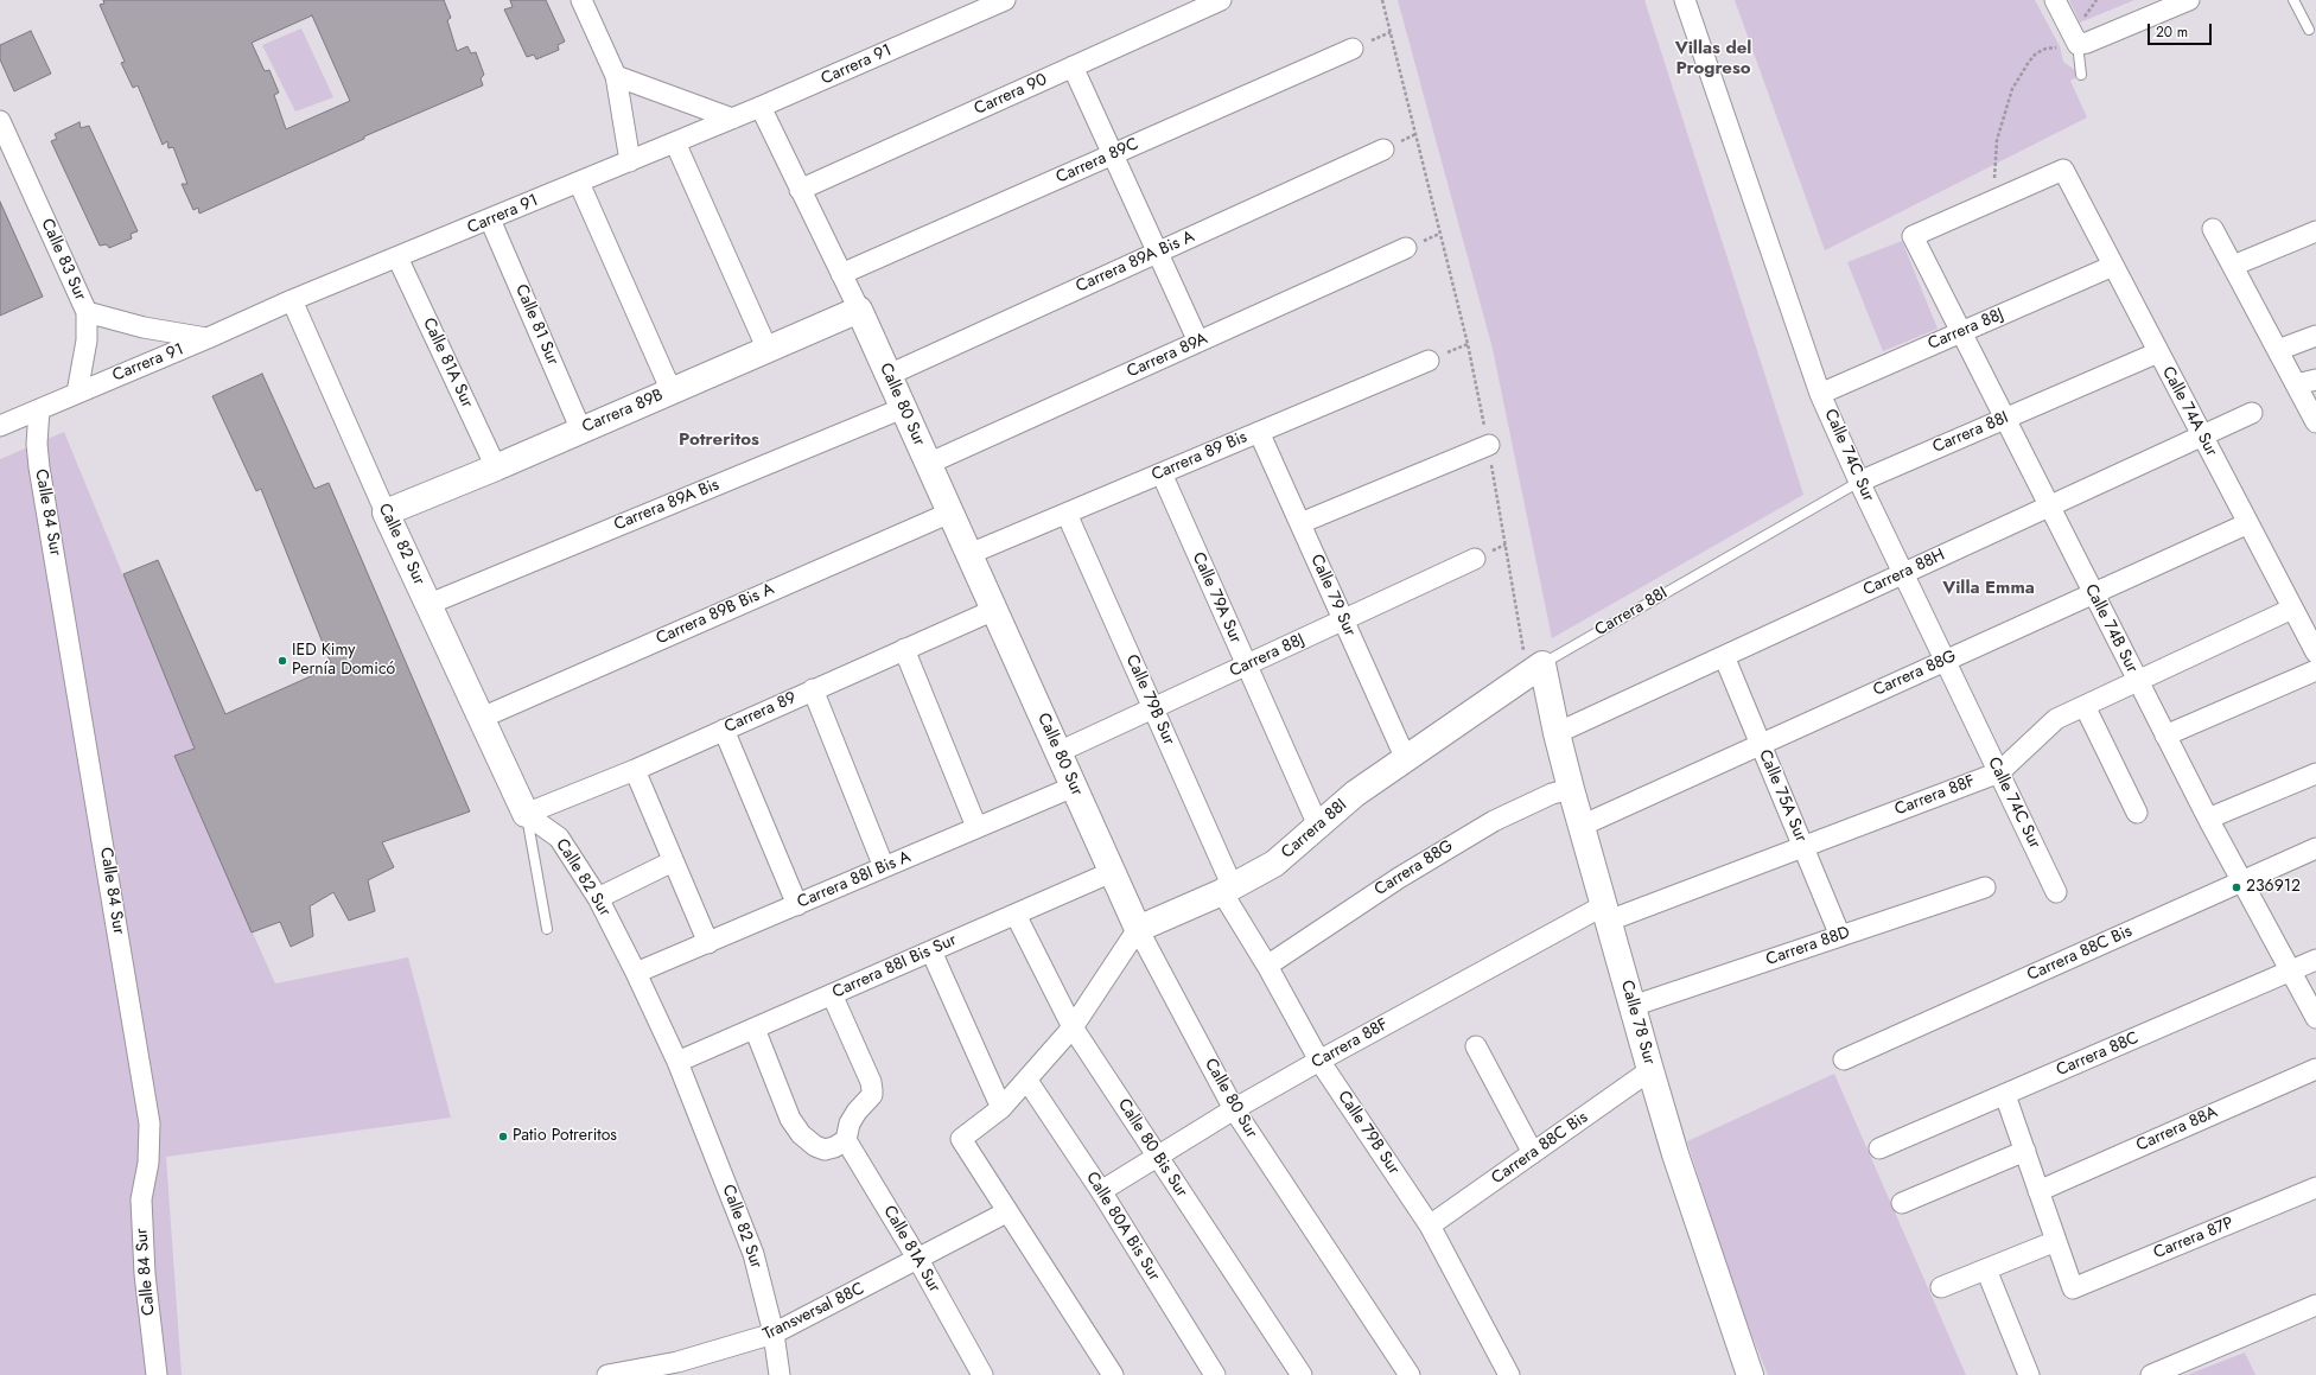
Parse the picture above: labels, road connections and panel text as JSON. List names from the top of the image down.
{
  "streets": {
    "street": [
      "Carrera 91",
      "Carrera 90",
      "Carrera 89C",
      "Calle 83 Sur",
      "Carrera 89A Bis A",
      "Calle 81 Sur",
      "Carrera 88J",
      "Carrera 89A",
      "Calle 81A Sur",
      "Calle 80 Sur",
      "Carrera 89B",
      "Calle 74A Sur",
      "Carrera 88I",
      "Calle 74C Sur",
      "Carrera 89 Bis",
      "Carrera 89A Bis",
      "Calle 84 Sur",
      "Calle 82 Sur",
      "Carrera 88H",
      "Calle 79 Sur",
      "Calle 79A Sur",
      "Carrera 89B Bis A",
      "Calle 74B Sur",
      "Carrera 88G",
      "Calle 79B Sur",
      "Carrera 89",
      "Calle 75A Sur",
      "Carrera 88F",
      "Carrera 88I Bis A",
      "Carrera 88D",
      "Carrera 88C Bis",
      "Carrera 88I Bis Sur",
      "Calle 78 Sur",
      "Carrera 88C",
      "Carrera 88A",
      "Calle 80 Bis Sur",
      "Calle 80A Bis Sur",
      "Carrera 87P",
      "Transversal 88C"
    ]
  },
  "crossings": [
    ["Carrera 91", "Calle 83 Sur"],
    ["Carrera 91", "Calle 81 Sur"],
    ["Carrera 91", "Calle 81A Sur"],
    ["Carrera 91", "Calle 80 Sur"],
    ["Carrera 91", "Calle 84 Sur"],
    ["Carrera 91", "Calle 82 Sur"],
    ["Carrera 90", "Calle 80 Sur"],
    ["Carrera 89C", "Calle 80 Sur"],
    ["Carrera 89A Bis A", "Calle 80 Sur"],
    ["Calle 81 Sur", "Carrera 89B"],
    ["Carrera 88J", "Calle 80 Sur"],
    ["Carrera 88J", "Calle 74A Sur"],
    ["Carrera 88J", "Calle 74C Sur"],
    ["Carrera 88J", "Calle 79 Sur"],
    ["Carrera 88J", "Calle 79A Sur"],
    ["Carrera 88J", "Calle 74B Sur"],
    ["Carrera 88J", "Calle 79B Sur"],
    ["Carrera 89A", "Calle 80 Sur"],
    ["Calle 81A Sur", "Carrera 89B"],
    ["Calle 81A Sur", "Transversal 88C"],
    ["Calle 80 Sur", "Carrera 89B"],
    ["Calle 80 Sur", "Carrera 88I"],
    ["Calle 80 Sur", "Carrera 89 Bis"],
    ["Calle 80 Sur", "Carrera 89A Bis"],
    ["Calle 80 Sur", "Carrera 89B Bis A"],
    ["Calle 80 Sur", "Carrera 89"],
    ["Calle 80 Sur", "Carrera 88F"],
    ["Calle 80 Sur", "Carrera 88I Bis A"],
    ["Calle 80 Sur", "Carrera 88I Bis Sur"],
    ["Carrera 89B", "Calle 82 Sur"],
    ["Calle 74A Sur", "Carrera 88I"],
    ["Calle 74A Sur", "Carrera 88H"],
    ["Calle 74A Sur", "Calle 74B Sur"],
    ["Calle 74A Sur", "Carrera 88G"],
    ["Calle 74A Sur", "Carrera 88F"],
    ["Carrera 88I", "Calle 74C Sur"],
    ["Carrera 88I", "Calle 79 Sur"],
    ["Carrera 88I", "Calle 79A Sur"],
    ["Carrera 88I", "Calle 74B Sur"],
    ["Carrera 88I", "Calle 79B Sur"],
    ["Carrera 88I", "Calle 78 Sur"],
    ["Calle 74C Sur", "Carrera 88H"],
    ["Calle 74C Sur", "Carrera 88G"],
    ["Calle 74C Sur", "Carrera 88F"],
    ["Carrera 89 Bis", "Calle 79 Sur"],
    ["Carrera 89 Bis", "Calle 79A Sur"],
    ["Carrera 89 Bis", "Calle 79B Sur"],
    ["Carrera 89A Bis", "Calle 82 Sur"],
    ["Calle 82 Sur", "Carrera 89B Bis A"],
    ["Calle 82 Sur", "Carrera 89"],
    ["Calle 82 Sur", "Carrera 88I Bis A"],
    ["Calle 82 Sur", "Carrera 88I Bis Sur"],
    ["Calle 82 Sur", "Transversal 88C"],
    ["Carrera 88H", "Calle 74B Sur"],
    ["Carrera 88H", "Calle 75A Sur"],
    ["Carrera 88H", "Calle 78 Sur"],
    ["Calle 74B Sur", "Carrera 88G"],
    ["Calle 74B Sur", "Carrera 88F"],
    ["Calle 74B Sur", "Carrera 88C Bis"],
    ["Calle 74B Sur", "Carrera 88C"],
    ["Carrera 88G", "Calle 79B Sur"],
    ["Carrera 88G", "Calle 75A Sur"],
    ["Carrera 88G", "Calle 78 Sur"],
    ["Calle 79B Sur", "Carrera 88F"],
    ["Calle 79B Sur", "Carrera 88C Bis"],
    ["Calle 75A Sur", "Carrera 88F"],
    ["Calle 75A Sur", "Carrera 88D"],
    ["Carrera 88F", "Calle 78 Sur"],
    ["Carrera 88F", "Calle 80 Bis Sur"],
    ["Carrera 88F", "Calle 80A Bis Sur"],
    ["Carrera 88D", "Calle 78 Sur"],
    ["Carrera 88C Bis", "Calle 78 Sur"],
    ["Carrera 88I Bis Sur", "Calle 80 Bis Sur"]
  ],
  "districts": ["Villas del Progreso", "Potreritos", "Villa Emma"],
  "places": ["IED Kimy Pernía Domicó", "236912", "Patio Potreritos"],
  "scale_bar": "20 m"
}
